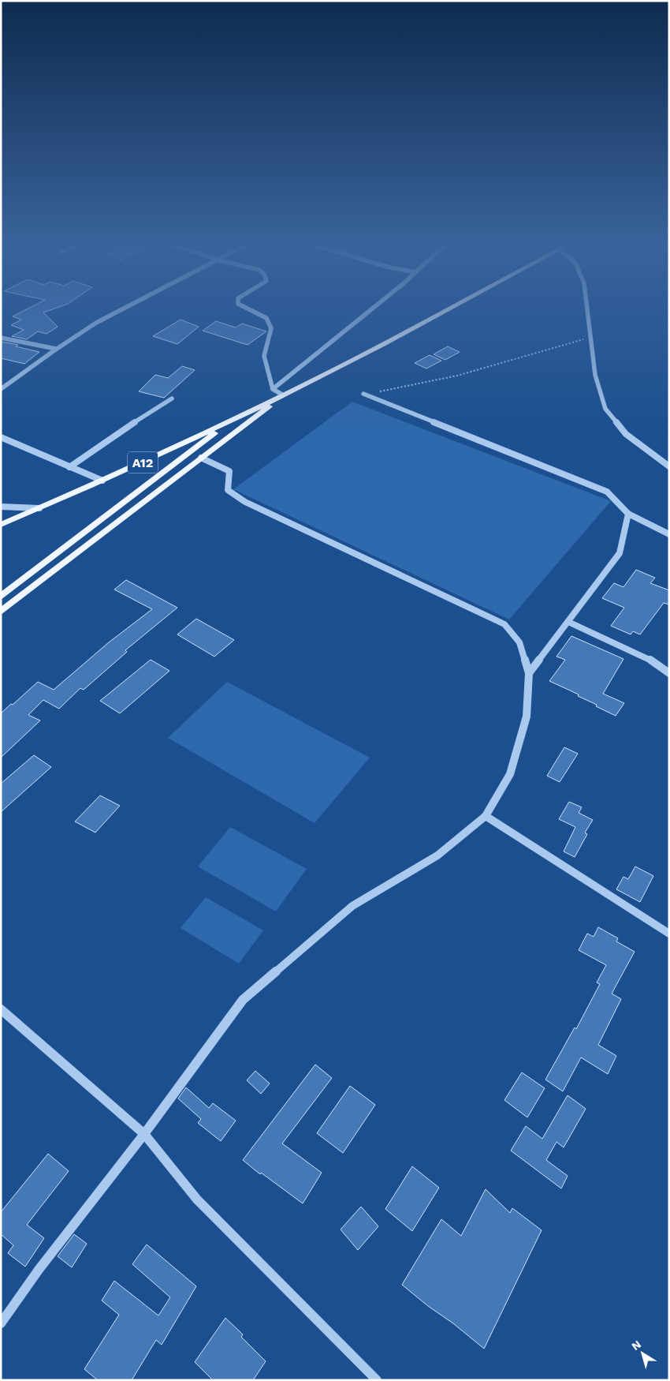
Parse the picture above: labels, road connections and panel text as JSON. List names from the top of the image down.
{
  "streets": {
    "main road": ["A12"]
  },
  "north": "top left"
}
